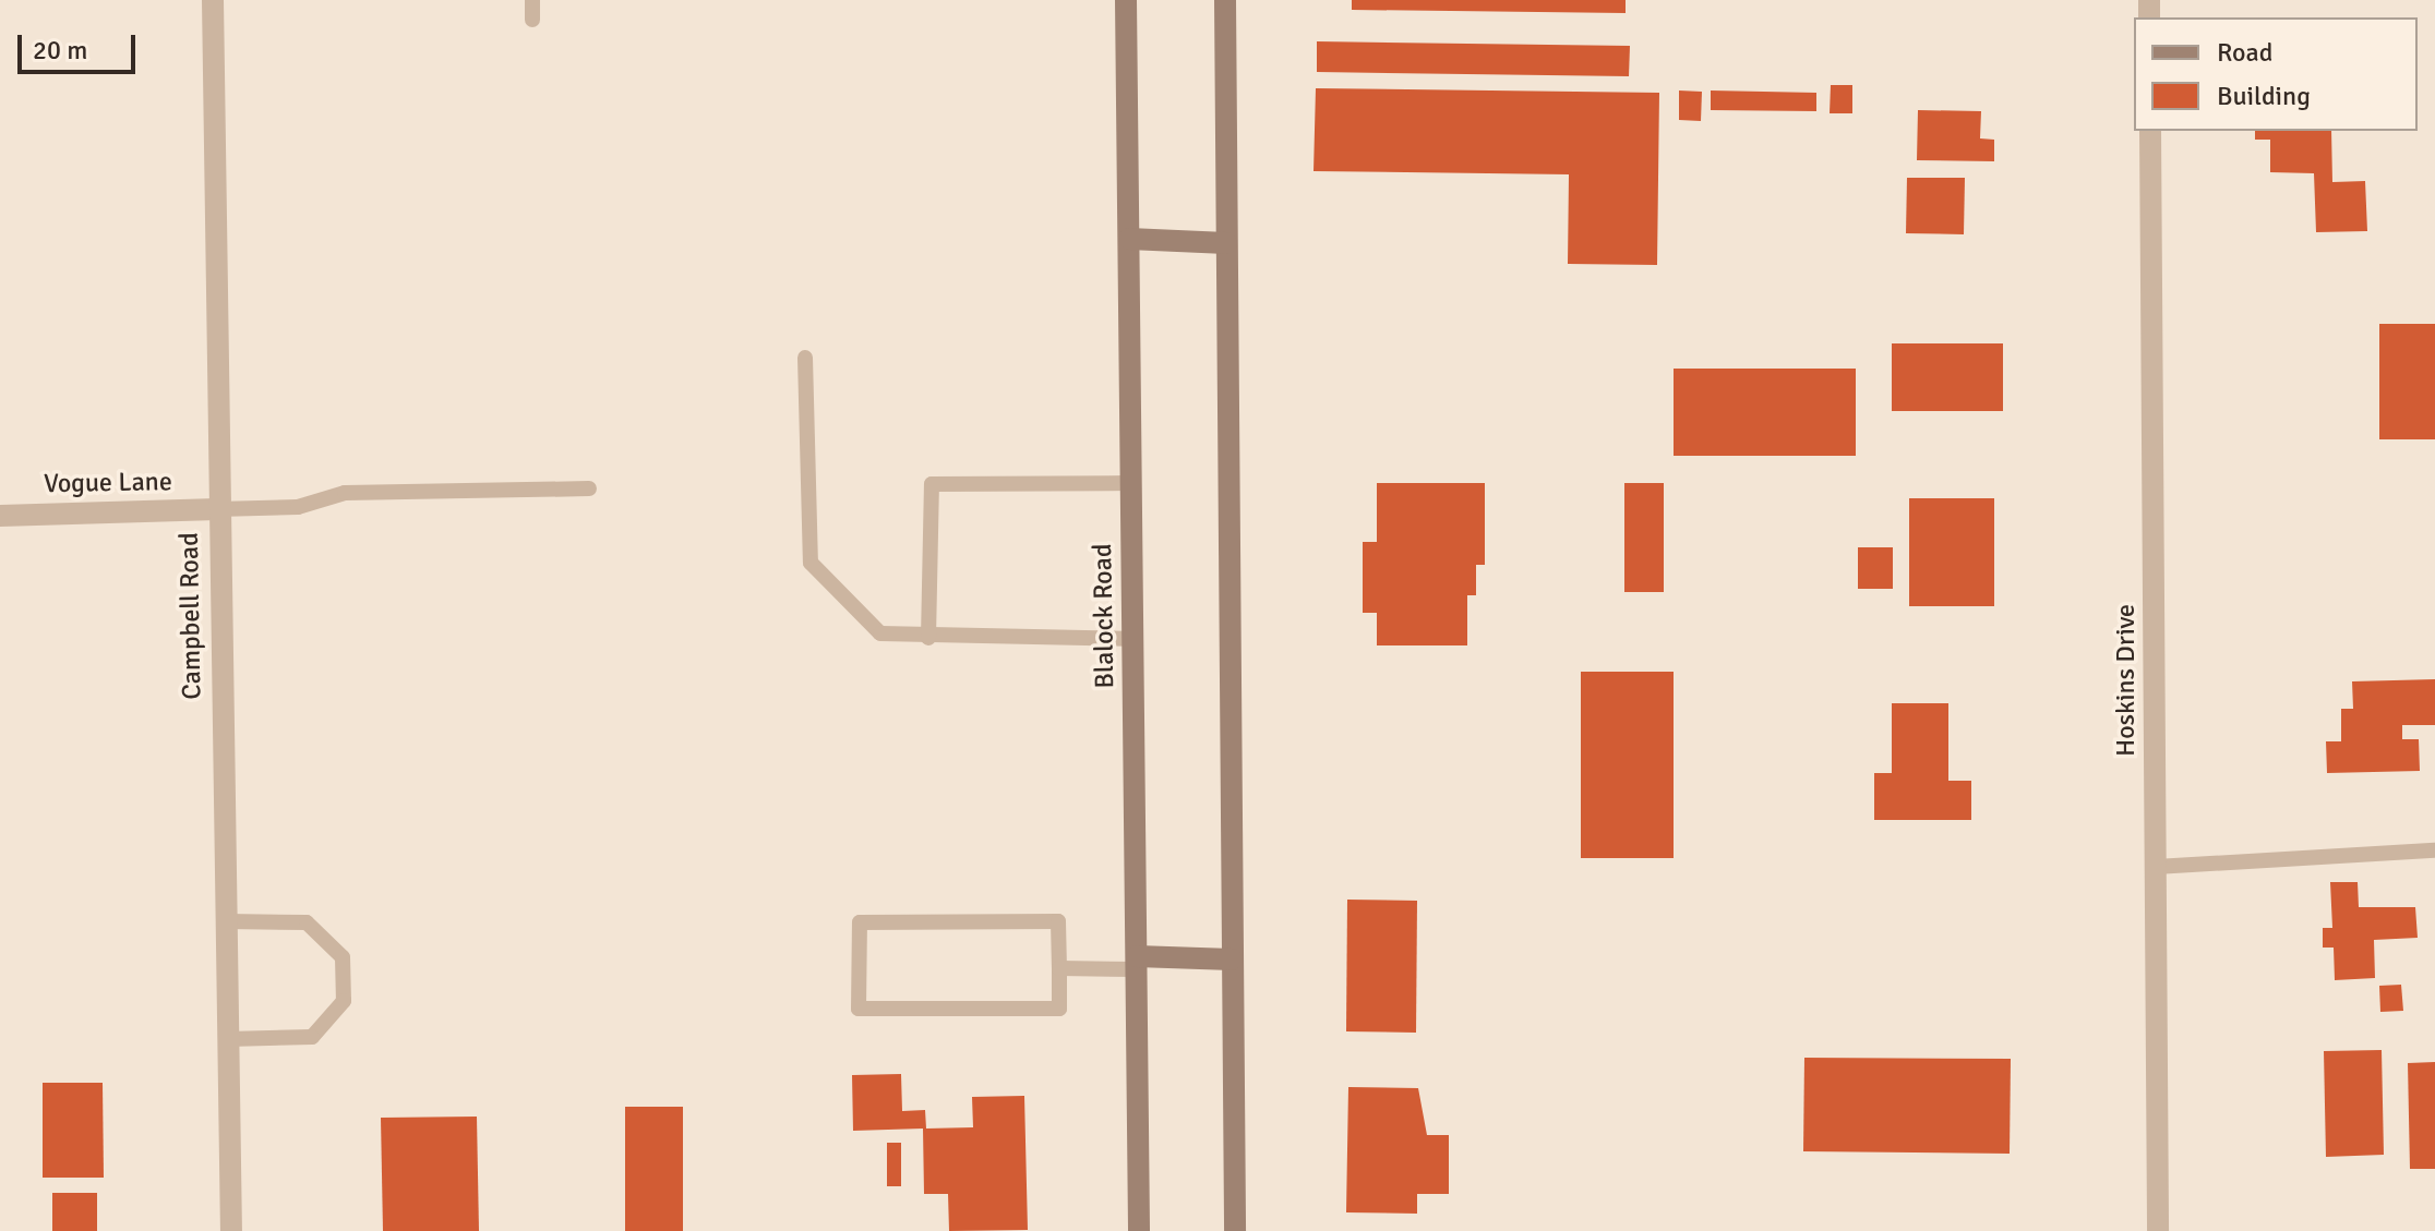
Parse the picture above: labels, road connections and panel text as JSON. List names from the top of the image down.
{
  "streets": {
    "main road": ["Blalock Road"],
    "street": ["Vogue Lane", "Campbell Road", "Hoskins Drive"]
  },
  "crossings": [
    ["Vogue Lane", "Campbell Road"]
  ],
  "legend": ["Road", "Building"],
  "scale_bar": "20 m"
}
